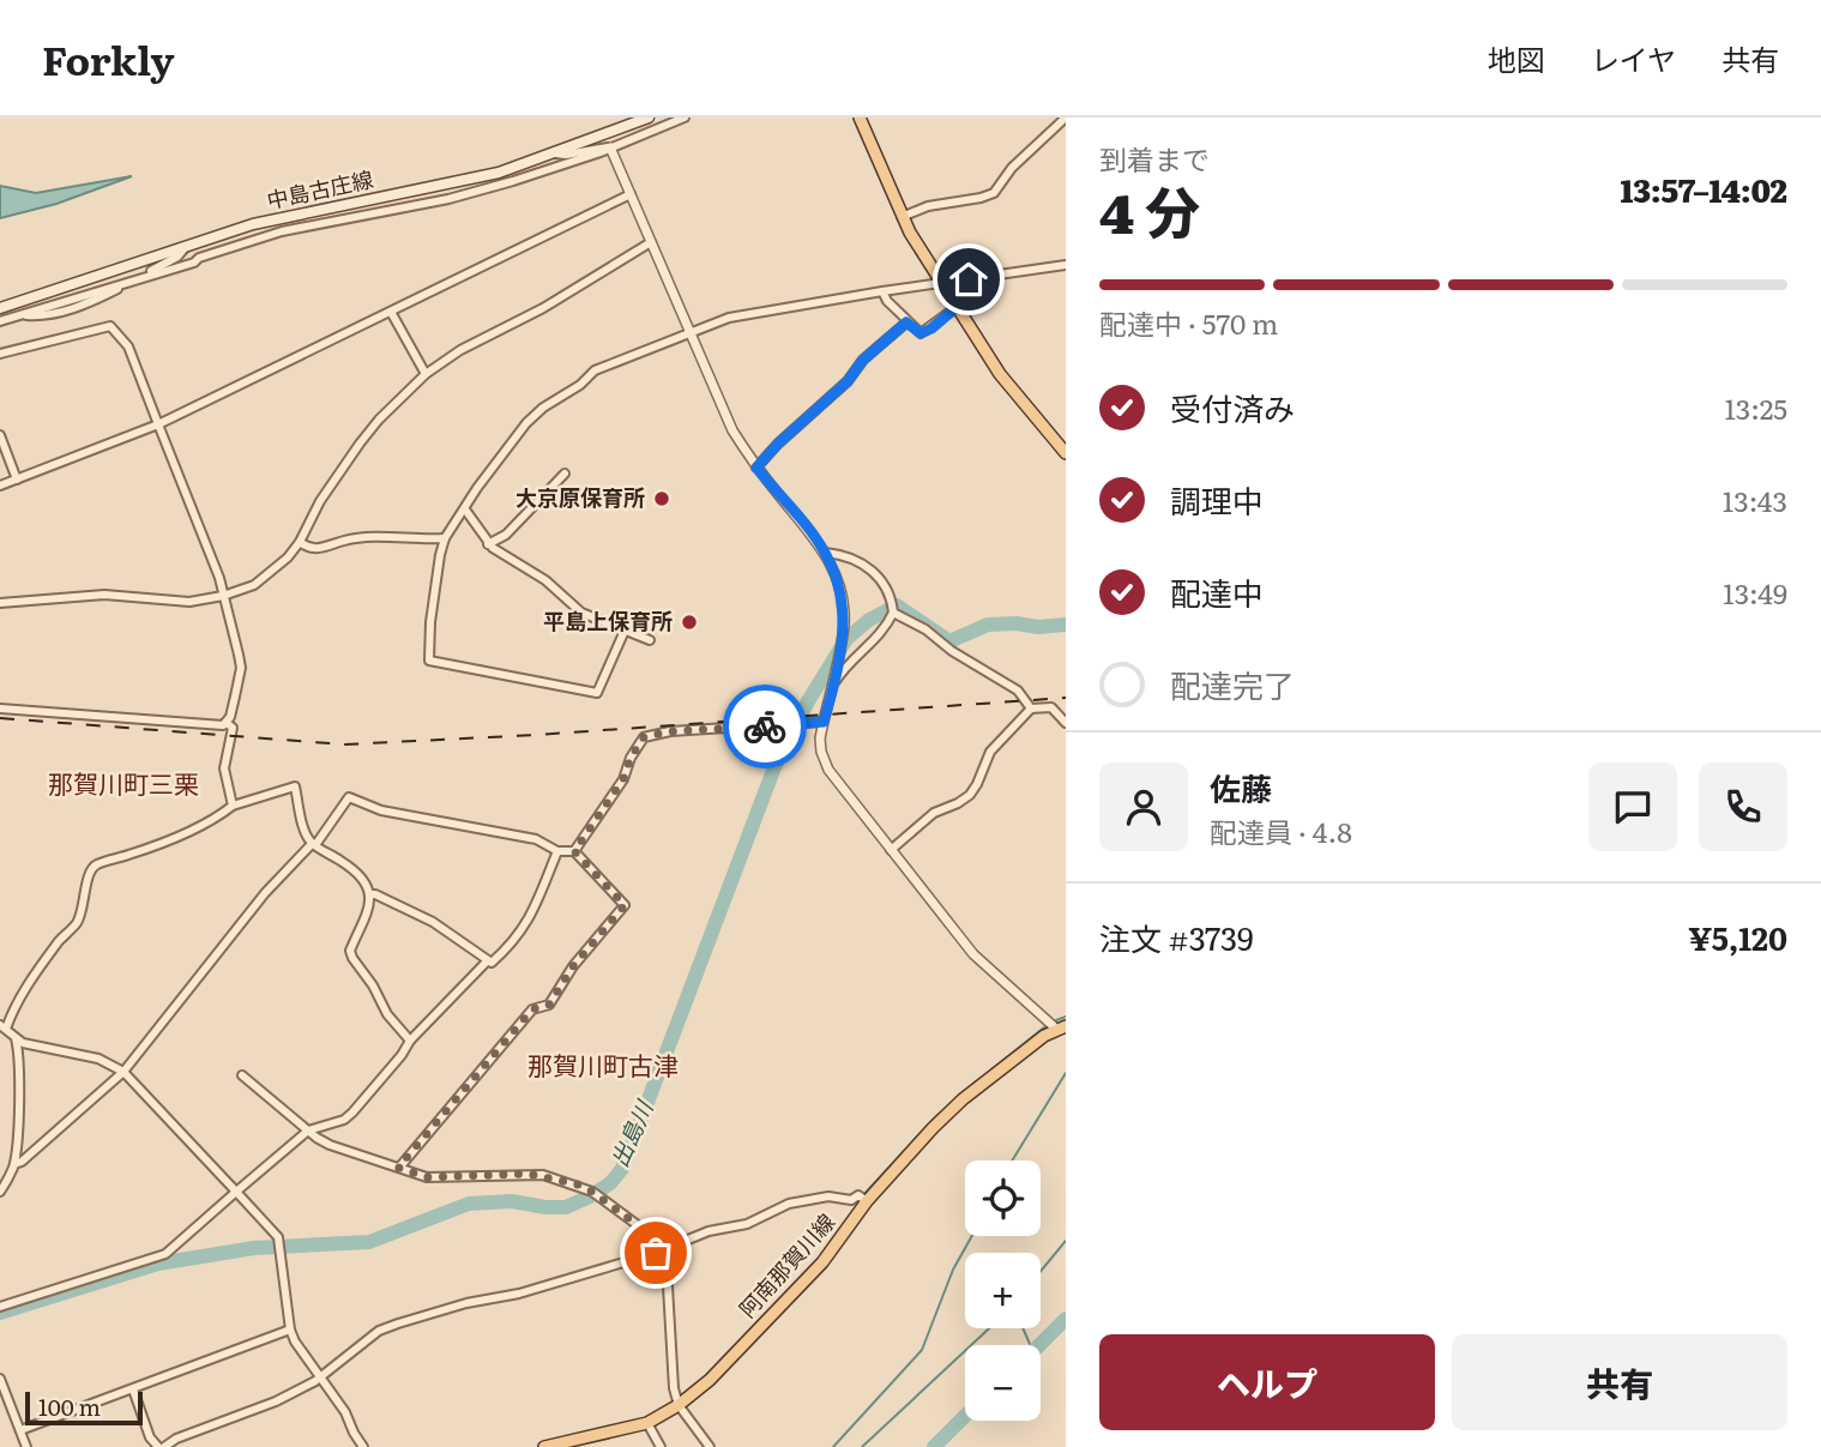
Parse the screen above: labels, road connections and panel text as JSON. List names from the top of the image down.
{
  "streets": {
    "main road": ["中島古庄線", "阿南那賀川線"]
  },
  "districts": ["那賀川町三栗", "那賀川町古津"],
  "water": ["出島川"],
  "places": ["大京原保育所", "平島上保育所"],
  "scale_bar": "100 m",
  "page": {
    "header": "Forkly",
    "nav": ["地図", "レイヤ", "共有"],
    "heading": ["4 分", "到着まで", "13:57–14:02"],
    "panel": [
      "佐藤",
      "配達員 · 4.8",
      "注文 #3739",
      "¥5,120"
    ],
    "bar": "配達中 · 570 m",
    "list": [
      ["受付済み", "13:25"],
      ["調理中", "13:43"],
      ["配達中", "13:49"],
      "配達完了"
    ],
    "map_buttons": ["+", "−"],
    "buttons": ["ヘルプ", "共有"],
    "scale": "100 m"
  }
}
